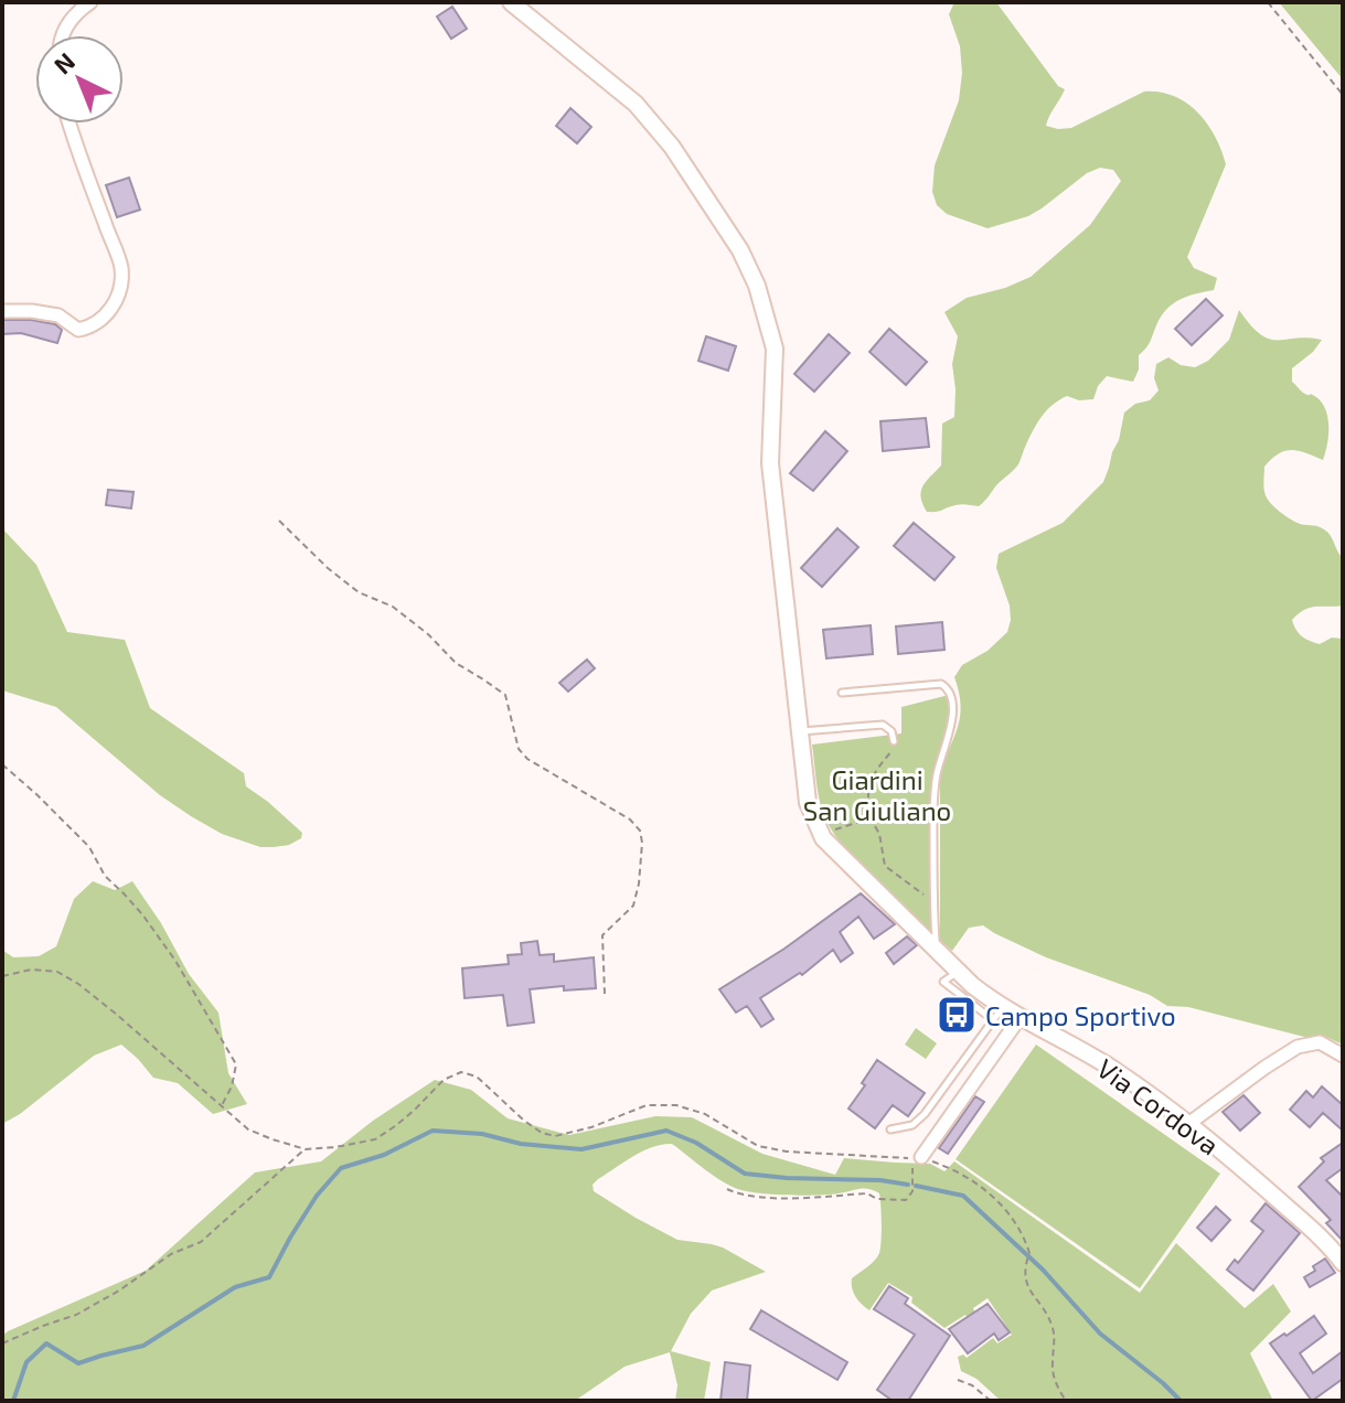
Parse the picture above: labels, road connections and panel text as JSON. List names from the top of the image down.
{
  "streets": {
    "street": ["Via Cordova"]
  },
  "parks": ["Giardini San Giuliano"],
  "places": {
    "bus stop": ["Campo Sportivo"]
  },
  "north": "top left"
}
